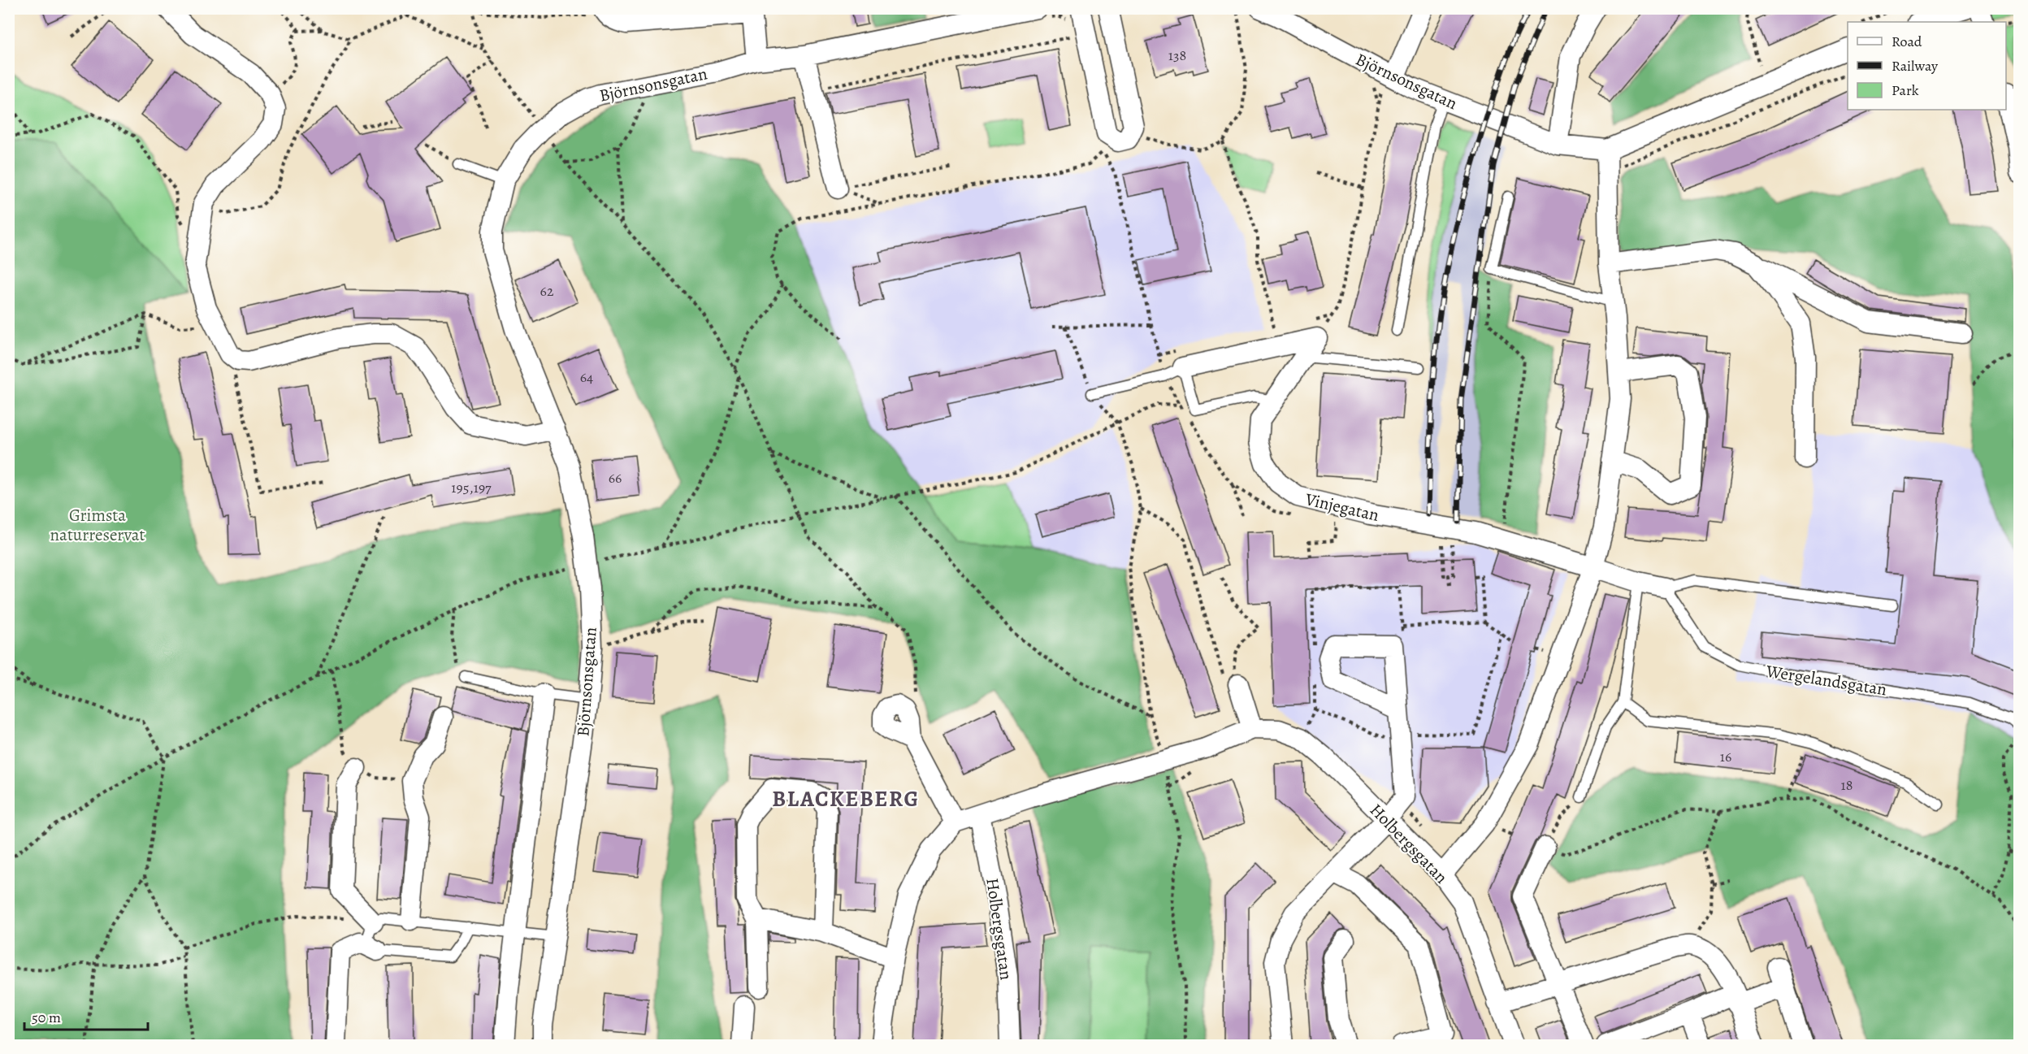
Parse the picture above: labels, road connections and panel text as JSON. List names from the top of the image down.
{
  "streets": {
    "street": ["Björnsonsgatan", "Vinjegatan", "Holbergsgatan"],
    "lane": ["Wergelandsgatan"]
  },
  "districts": ["BLACKEBERG"],
  "parks": ["Grimsta naturreservat"],
  "house_numbers": [
    "138",
    "62",
    "64",
    "66",
    "195,197",
    "16",
    "18"
  ],
  "legend": ["Road", "Railway", "Park"],
  "scale_bar": "50 m"
}
